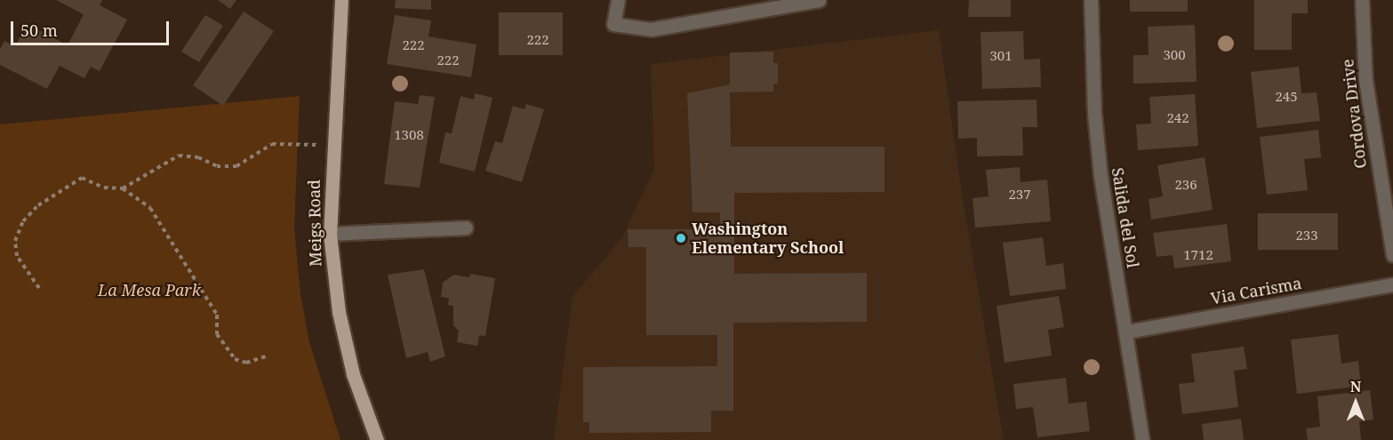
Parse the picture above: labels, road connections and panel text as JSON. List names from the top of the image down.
{
  "streets": {
    "main road": ["Meigs Road"],
    "street": ["Cordova Drive", "Salida del Sol", "Via Carisma"]
  },
  "crossings": [
    ["Salida del Sol", "Via Carisma"]
  ],
  "parks": ["La Mesa Park"],
  "places": ["Washington Elementary School"],
  "house_numbers": [
    "222",
    "222",
    "300",
    "301",
    "222",
    "245",
    "242",
    "1308",
    "236",
    "237",
    "233",
    "1712"
  ],
  "scale_bar": "50 m",
  "north": "top"
}
